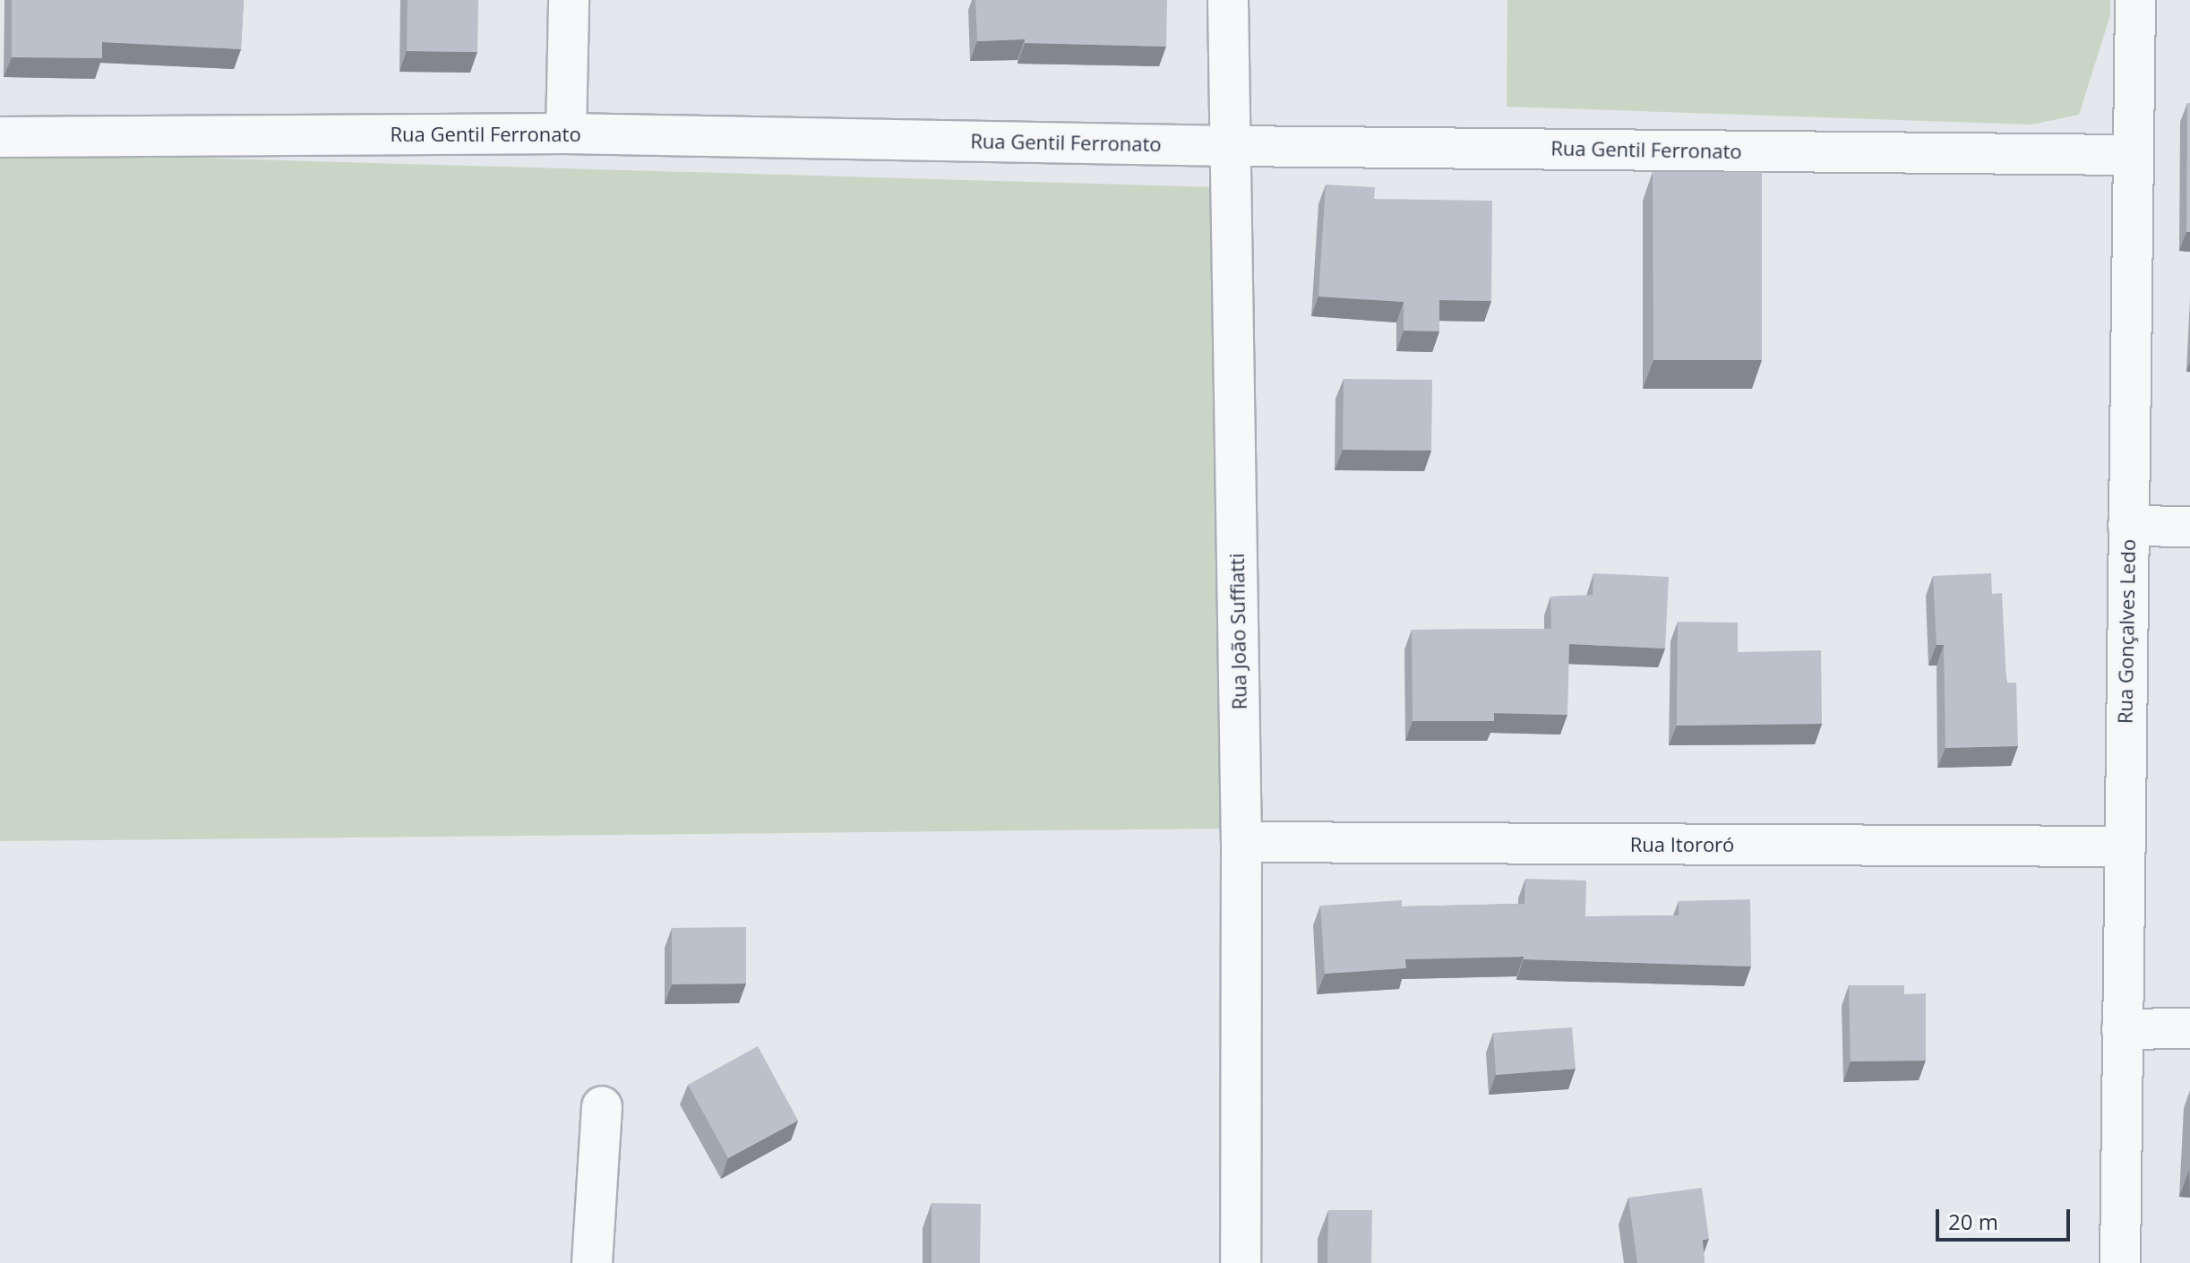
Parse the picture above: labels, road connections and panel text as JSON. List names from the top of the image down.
{
  "streets": {
    "street": [
      "Rua Gentil Ferronato",
      "Rua João Suffiatti",
      "Rua Gonçalves Ledo",
      "Rua Itororó"
    ]
  },
  "crossings": [
    ["Rua Gentil Ferronato", "Rua João Suffiatti"],
    ["Rua Gentil Ferronato", "Rua Gonçalves Ledo"],
    ["Rua João Suffiatti", "Rua Itororó"],
    ["Rua Gonçalves Ledo", "Rua Itororó"]
  ],
  "scale_bar": "20 m"
}
